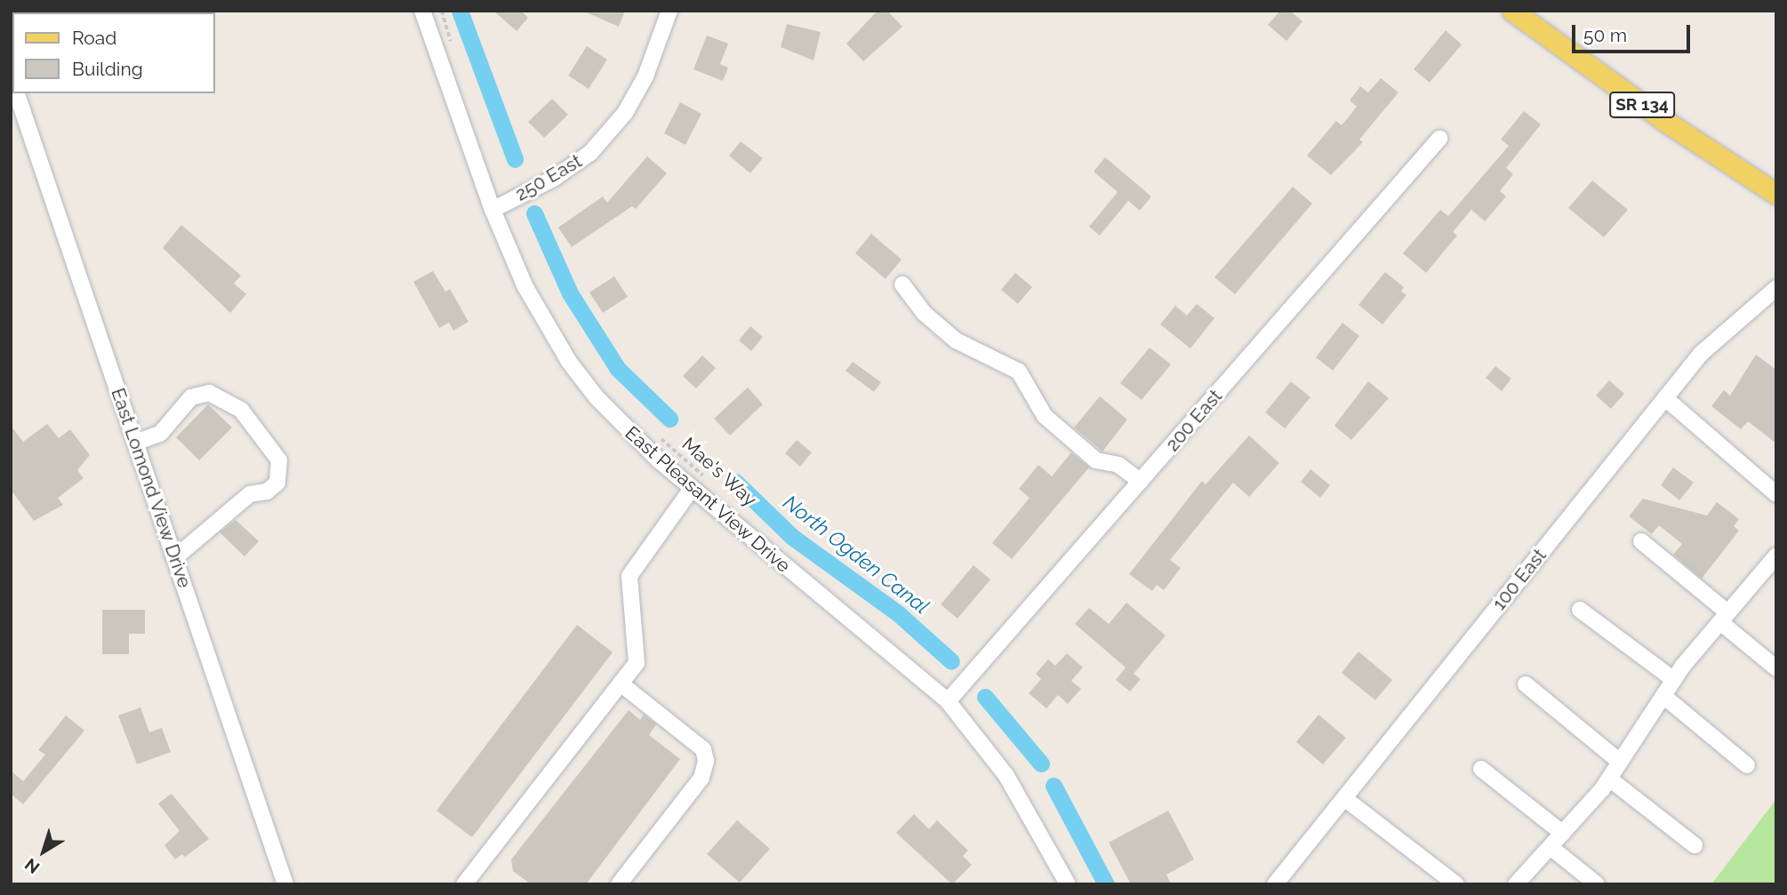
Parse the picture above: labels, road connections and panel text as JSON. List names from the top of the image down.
{
  "streets": {
    "main road": ["SR 134"],
    "street": [
      "250 East",
      "200 East",
      "East Lomond View Drive",
      "East Pleasant View Drive",
      "100 East"
    ],
    "path": ["Mae's Way"]
  },
  "crossings": [
    ["250 East", "East Pleasant View Drive"],
    ["200 East", "East Pleasant View Drive"]
  ],
  "water": ["North Ogden Canal"],
  "legend": ["Road", "Building"],
  "scale_bar": "50 m",
  "north": "bottom left"
}
